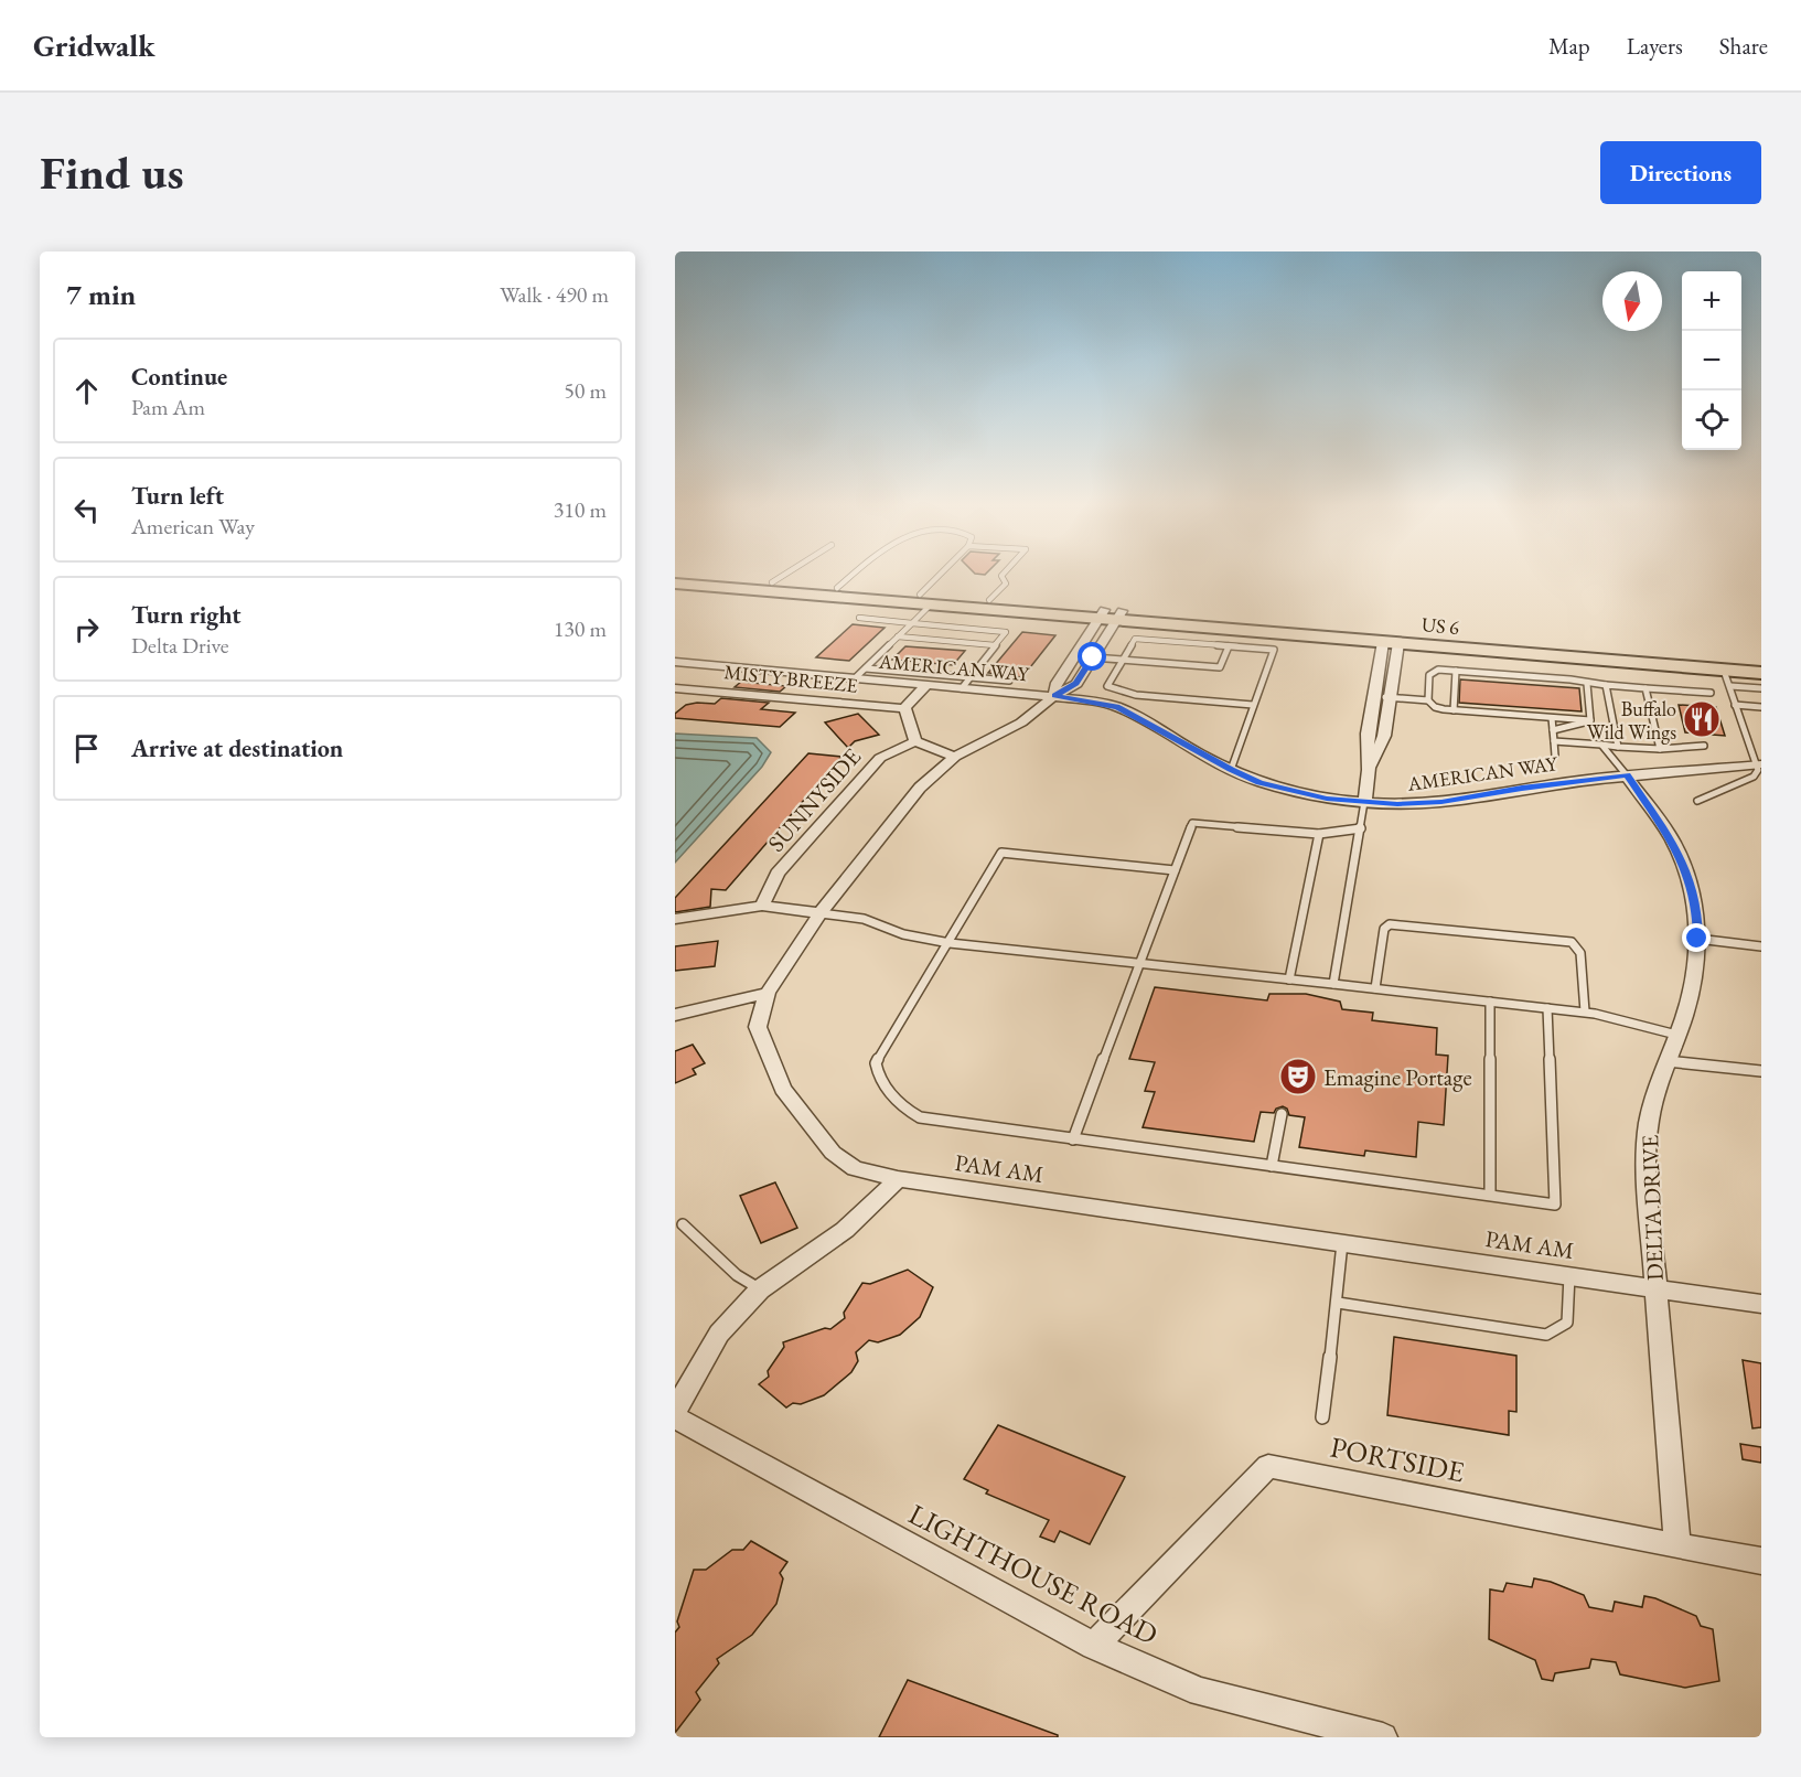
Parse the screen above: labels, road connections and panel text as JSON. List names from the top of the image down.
{
  "streets": {
    "main road": ["US 6"],
    "street": [
      "AMERICAN WAY",
      "MISTY BREEZE",
      "SUNNYSIDE",
      "PAM AM",
      "DELTA DRIVE",
      "PORTSIDE",
      "LIGHTHOUSE ROAD"
    ]
  },
  "crossings": [
    ["US 6", "PAM AM"],
    ["AMERICAN WAY", "PAM AM"],
    ["AMERICAN WAY", "DELTA DRIVE"],
    ["PAM AM", "DELTA DRIVE"],
    ["DELTA DRIVE", "PORTSIDE"],
    ["PORTSIDE", "LIGHTHOUSE ROAD"]
  ],
  "places": {
    "restaurant": ["Buffalo Wild Wings"],
    "theatre": ["Emagine Portage"]
  },
  "north": "bottom",
  "page": {
    "header": "Gridwalk",
    "nav": ["Map", "Layers", "Share"],
    "buttons": "Directions",
    "title": "Find us",
    "heading": ["7 min", "Walk · 490 m"],
    "map_buttons": ["+", "−"],
    "list": [
      ["Continue", "Pam Am", "50 m"],
      ["Turn left", "American Way", "310 m"],
      ["Turn right", "Delta Drive", "130 m"],
      "Arrive at destination"
    ]
  }
}
